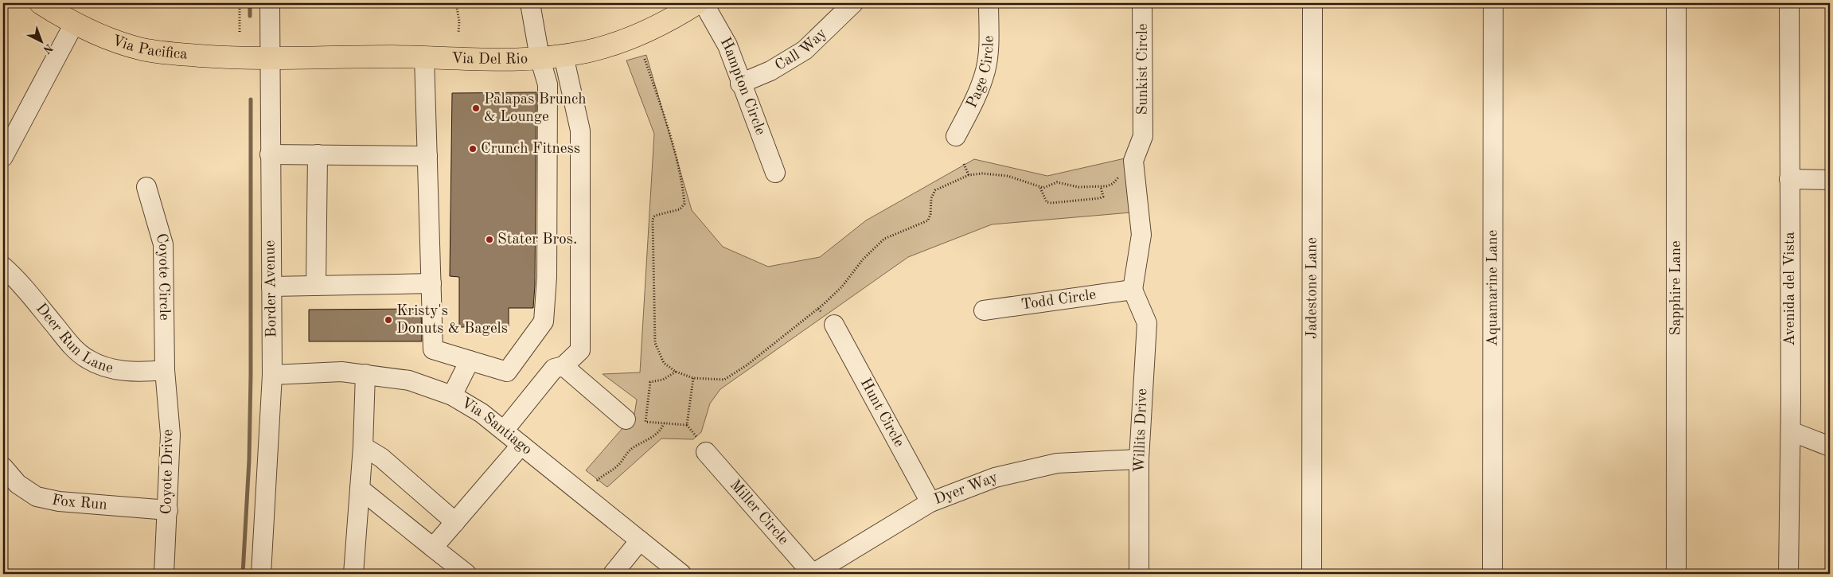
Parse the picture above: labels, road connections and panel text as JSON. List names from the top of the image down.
{
  "streets": {
    "main road": ["Via Pacifica", "Via Del Rio"],
    "street": [
      "Call Way",
      "Sunkist Circle",
      "Page Circle",
      "Hampton Circle",
      "Coyote Circle",
      "Jadestone Lane",
      "Aquamarine Lane",
      "Sapphire Lane",
      "Border Avenue",
      "Avenida del Vista",
      "Todd Circle",
      "Deer Run Lane",
      "Hunt Circle",
      "Via Santiago",
      "Willits Drive",
      "Coyote Drive",
      "Dyer Way",
      "Fox Run",
      "Miller Circle"
    ]
  },
  "crossings": [
    ["Via Pacifica", "Via Del Rio"],
    ["Via Pacifica", "Border Avenue"],
    ["Call Way", "Hampton Circle"],
    ["Via Del Rio", "Border Avenue"],
    ["Sunkist Circle", "Todd Circle"],
    ["Sunkist Circle", "Willits Drive"],
    ["Coyote Circle", "Deer Run Lane"],
    ["Coyote Circle", "Coyote Drive"],
    ["Border Avenue", "Via Santiago"],
    ["Todd Circle", "Willits Drive"],
    ["Deer Run Lane", "Coyote Drive"],
    ["Hunt Circle", "Dyer Way"],
    ["Willits Drive", "Dyer Way"],
    ["Coyote Drive", "Fox Run"],
    ["Dyer Way", "Miller Circle"]
  ],
  "places": [
    "Palapas Brunch & Lounge",
    "Crunch Fitness",
    "Stater Bros.",
    "Kristy's Donuts & Bagels"
  ],
  "north": "bottom right"
}
